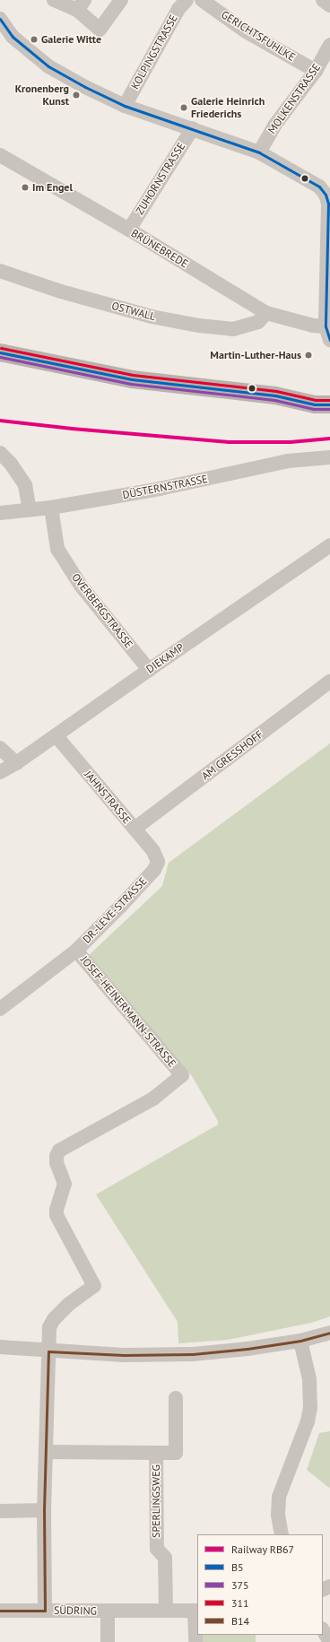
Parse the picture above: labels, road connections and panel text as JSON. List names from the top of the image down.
{
  "streets": {
    "street": [
      "GERICHTSFUHLKE",
      "KOLPINGSTRASSE",
      "MOLKENSTRASSE",
      "ZUHORNSTRASSE",
      "BRÜNEBREDE",
      "OSTWALL",
      "DÜSTERNSTRASSE",
      "OVERBERGSTRASSE",
      "DIEKAMP",
      "AM GRESSHOFF",
      "JAHNSTRASSE",
      "DR.-LEVE-STRASSE",
      "JOSEF-HEINERMANN-STRASSE",
      "SPERLINGSWEG",
      "SÜDRING"
    ]
  },
  "crossings": [
    ["GERICHTSFUHLKE", "MOLKENSTRASSE"],
    ["ZUHORNSTRASSE", "BRÜNEBREDE"],
    ["BRÜNEBREDE", "OSTWALL"],
    ["DÜSTERNSTRASSE", "OVERBERGSTRASSE"],
    ["OVERBERGSTRASSE", "DIEKAMP"],
    ["DIEKAMP", "JAHNSTRASSE"],
    ["AM GRESSHOFF", "JAHNSTRASSE"],
    ["JAHNSTRASSE", "DR.-LEVE-STRASSE"],
    ["DR.-LEVE-STRASSE", "JOSEF-HEINERMANN-STRASSE"],
    ["SPERLINGSWEG", "SÜDRING"]
  ],
  "places": [
    "Galerie Witte",
    "Kronenberg Kunst",
    "Galerie Heinrich Friederichs",
    "Im Engel",
    "Martin-Luther-Haus"
  ],
  "lines": [
    "transit line B5",
    "transit line 311",
    "transit line 375",
    "rail line RB67",
    "transit line B14"
  ],
  "legend": [
    "Railway RB67",
    "B5",
    "375",
    "311",
    "B14"
  ]
}
